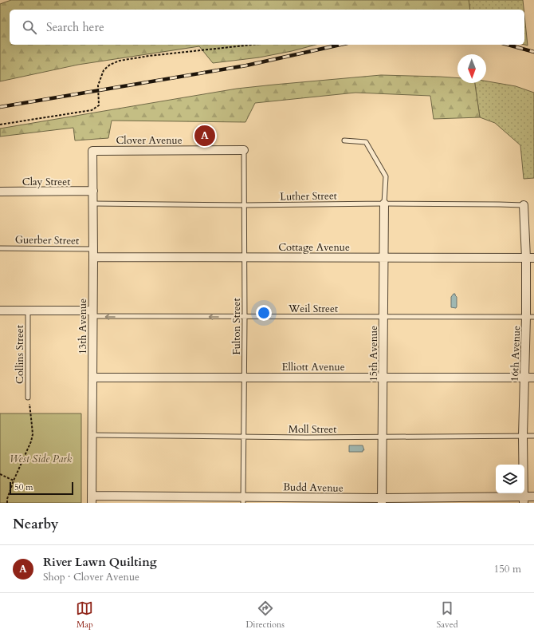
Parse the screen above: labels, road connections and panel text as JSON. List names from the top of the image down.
{
  "streets": {
    "street": [
      "Clover Avenue",
      "Clay Street",
      "Cottage Avenue",
      "13th Avenue",
      "15th Avenue",
      "16th Avenue",
      "Elliott Avenue",
      "Budd Avenue"
    ],
    "lane": [
      "Luther Street",
      "Guerber Street",
      "Weil Street",
      "Fulton Street",
      "Collins Street",
      "Moll Street"
    ]
  },
  "crossings": [
    ["Clover Avenue", "13th Avenue"],
    ["Clover Avenue", "Fulton Street"],
    ["Clay Street", "13th Avenue"],
    ["Luther Street", "13th Avenue"],
    ["Luther Street", "Fulton Street"],
    ["Luther Street", "15th Avenue"],
    ["Luther Street", "16th Avenue"],
    ["Guerber Street", "Cottage Avenue"],
    ["Guerber Street", "13th Avenue"],
    ["Cottage Avenue", "13th Avenue"],
    ["Cottage Avenue", "Fulton Street"],
    ["Cottage Avenue", "15th Avenue"],
    ["Cottage Avenue", "16th Avenue"],
    ["Weil Street", "13th Avenue"],
    ["Weil Street", "Fulton Street"],
    ["Weil Street", "15th Avenue"],
    ["Weil Street", "16th Avenue"],
    ["13th Avenue", "Elliott Avenue"],
    ["13th Avenue", "Moll Street"],
    ["13th Avenue", "Budd Avenue"],
    ["Fulton Street", "Elliott Avenue"],
    ["Fulton Street", "Moll Street"],
    ["Fulton Street", "Budd Avenue"],
    ["15th Avenue", "Elliott Avenue"],
    ["15th Avenue", "Moll Street"],
    ["15th Avenue", "Budd Avenue"],
    ["16th Avenue", "Elliott Avenue"],
    ["16th Avenue", "Moll Street"],
    ["16th Avenue", "Budd Avenue"]
  ],
  "parks": ["West Side Park"],
  "scale_bar": "50 m",
  "north": "bottom",
  "page": {
    "search": "Search here",
    "pins": "A",
    "scale": "50 m",
    "heading": "Nearby",
    "list": [
      {
        "mark": "A",
        "name": "River Lawn Quilting",
        "note": "Shop · Clover Avenue",
        "value": "150 m"
      }
    ],
    "nav": ["Map", "Directions", "Saved"]
  }
}
